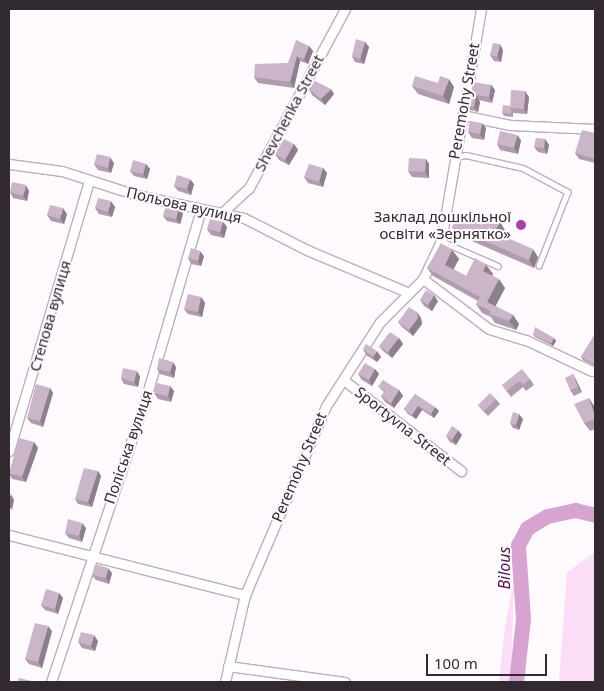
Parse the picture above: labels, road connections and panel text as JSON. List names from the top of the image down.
{
  "streets": {
    "street": [
      "Peremohy Street",
      "Shevchenka Street",
      "Польова вулиця",
      "Степова вулиця",
      "Sportyvna Street",
      "Поліська вулиця"
    ]
  },
  "crossings": [
    ["Peremohy Street", "Польова вулиця"],
    ["Peremohy Street", "Sportyvna Street"],
    ["Shevchenka Street", "Польова вулиця"],
    ["Польова вулиця", "Степова вулиця"],
    ["Польова вулиця", "Поліська вулиця"]
  ],
  "water": ["Bilous"],
  "places": ["Заклад дошкільної освіти «Зернятко»"],
  "scale_bar": "100 m"
}
